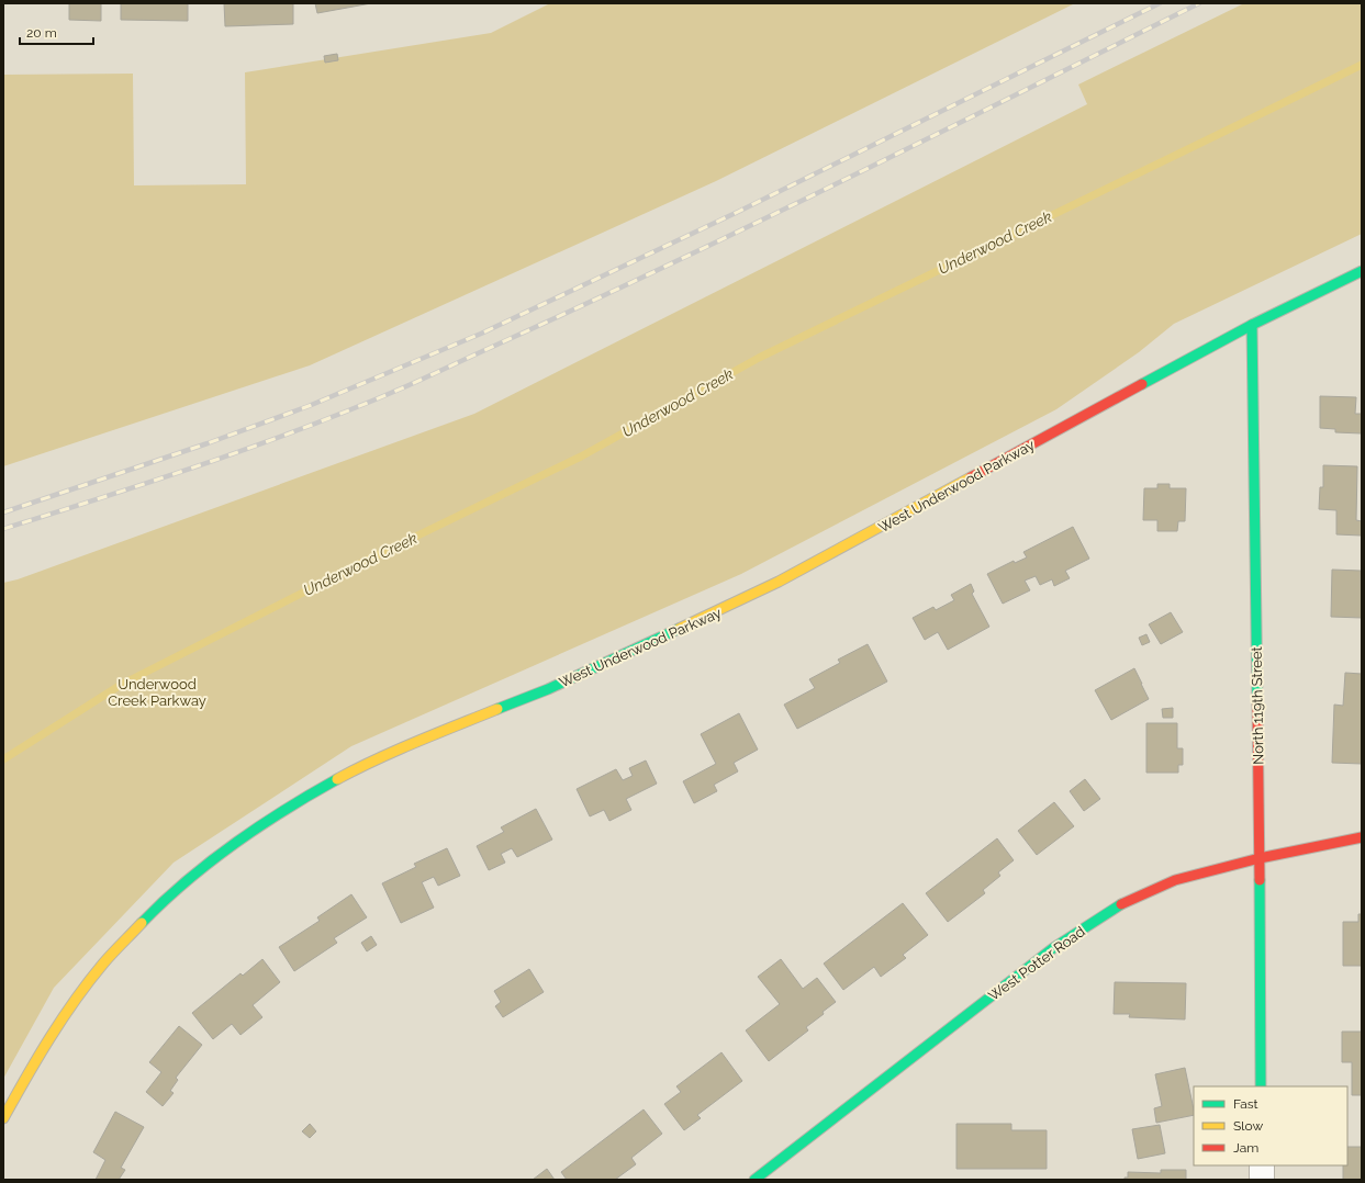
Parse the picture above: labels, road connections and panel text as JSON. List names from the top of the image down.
{
  "streets": {
    "street": ["West Underwood Parkway", "North 119th Street", "West Potter Road"]
  },
  "crossings": [
    ["West Underwood Parkway", "North 119th Street"],
    ["North 119th Street", "West Potter Road"]
  ],
  "water": ["Underwood Creek"],
  "parks": ["Underwood Creek Parkway"],
  "legend": ["Fast", "Slow", "Jam"],
  "scale_bar": "20 m"
}
